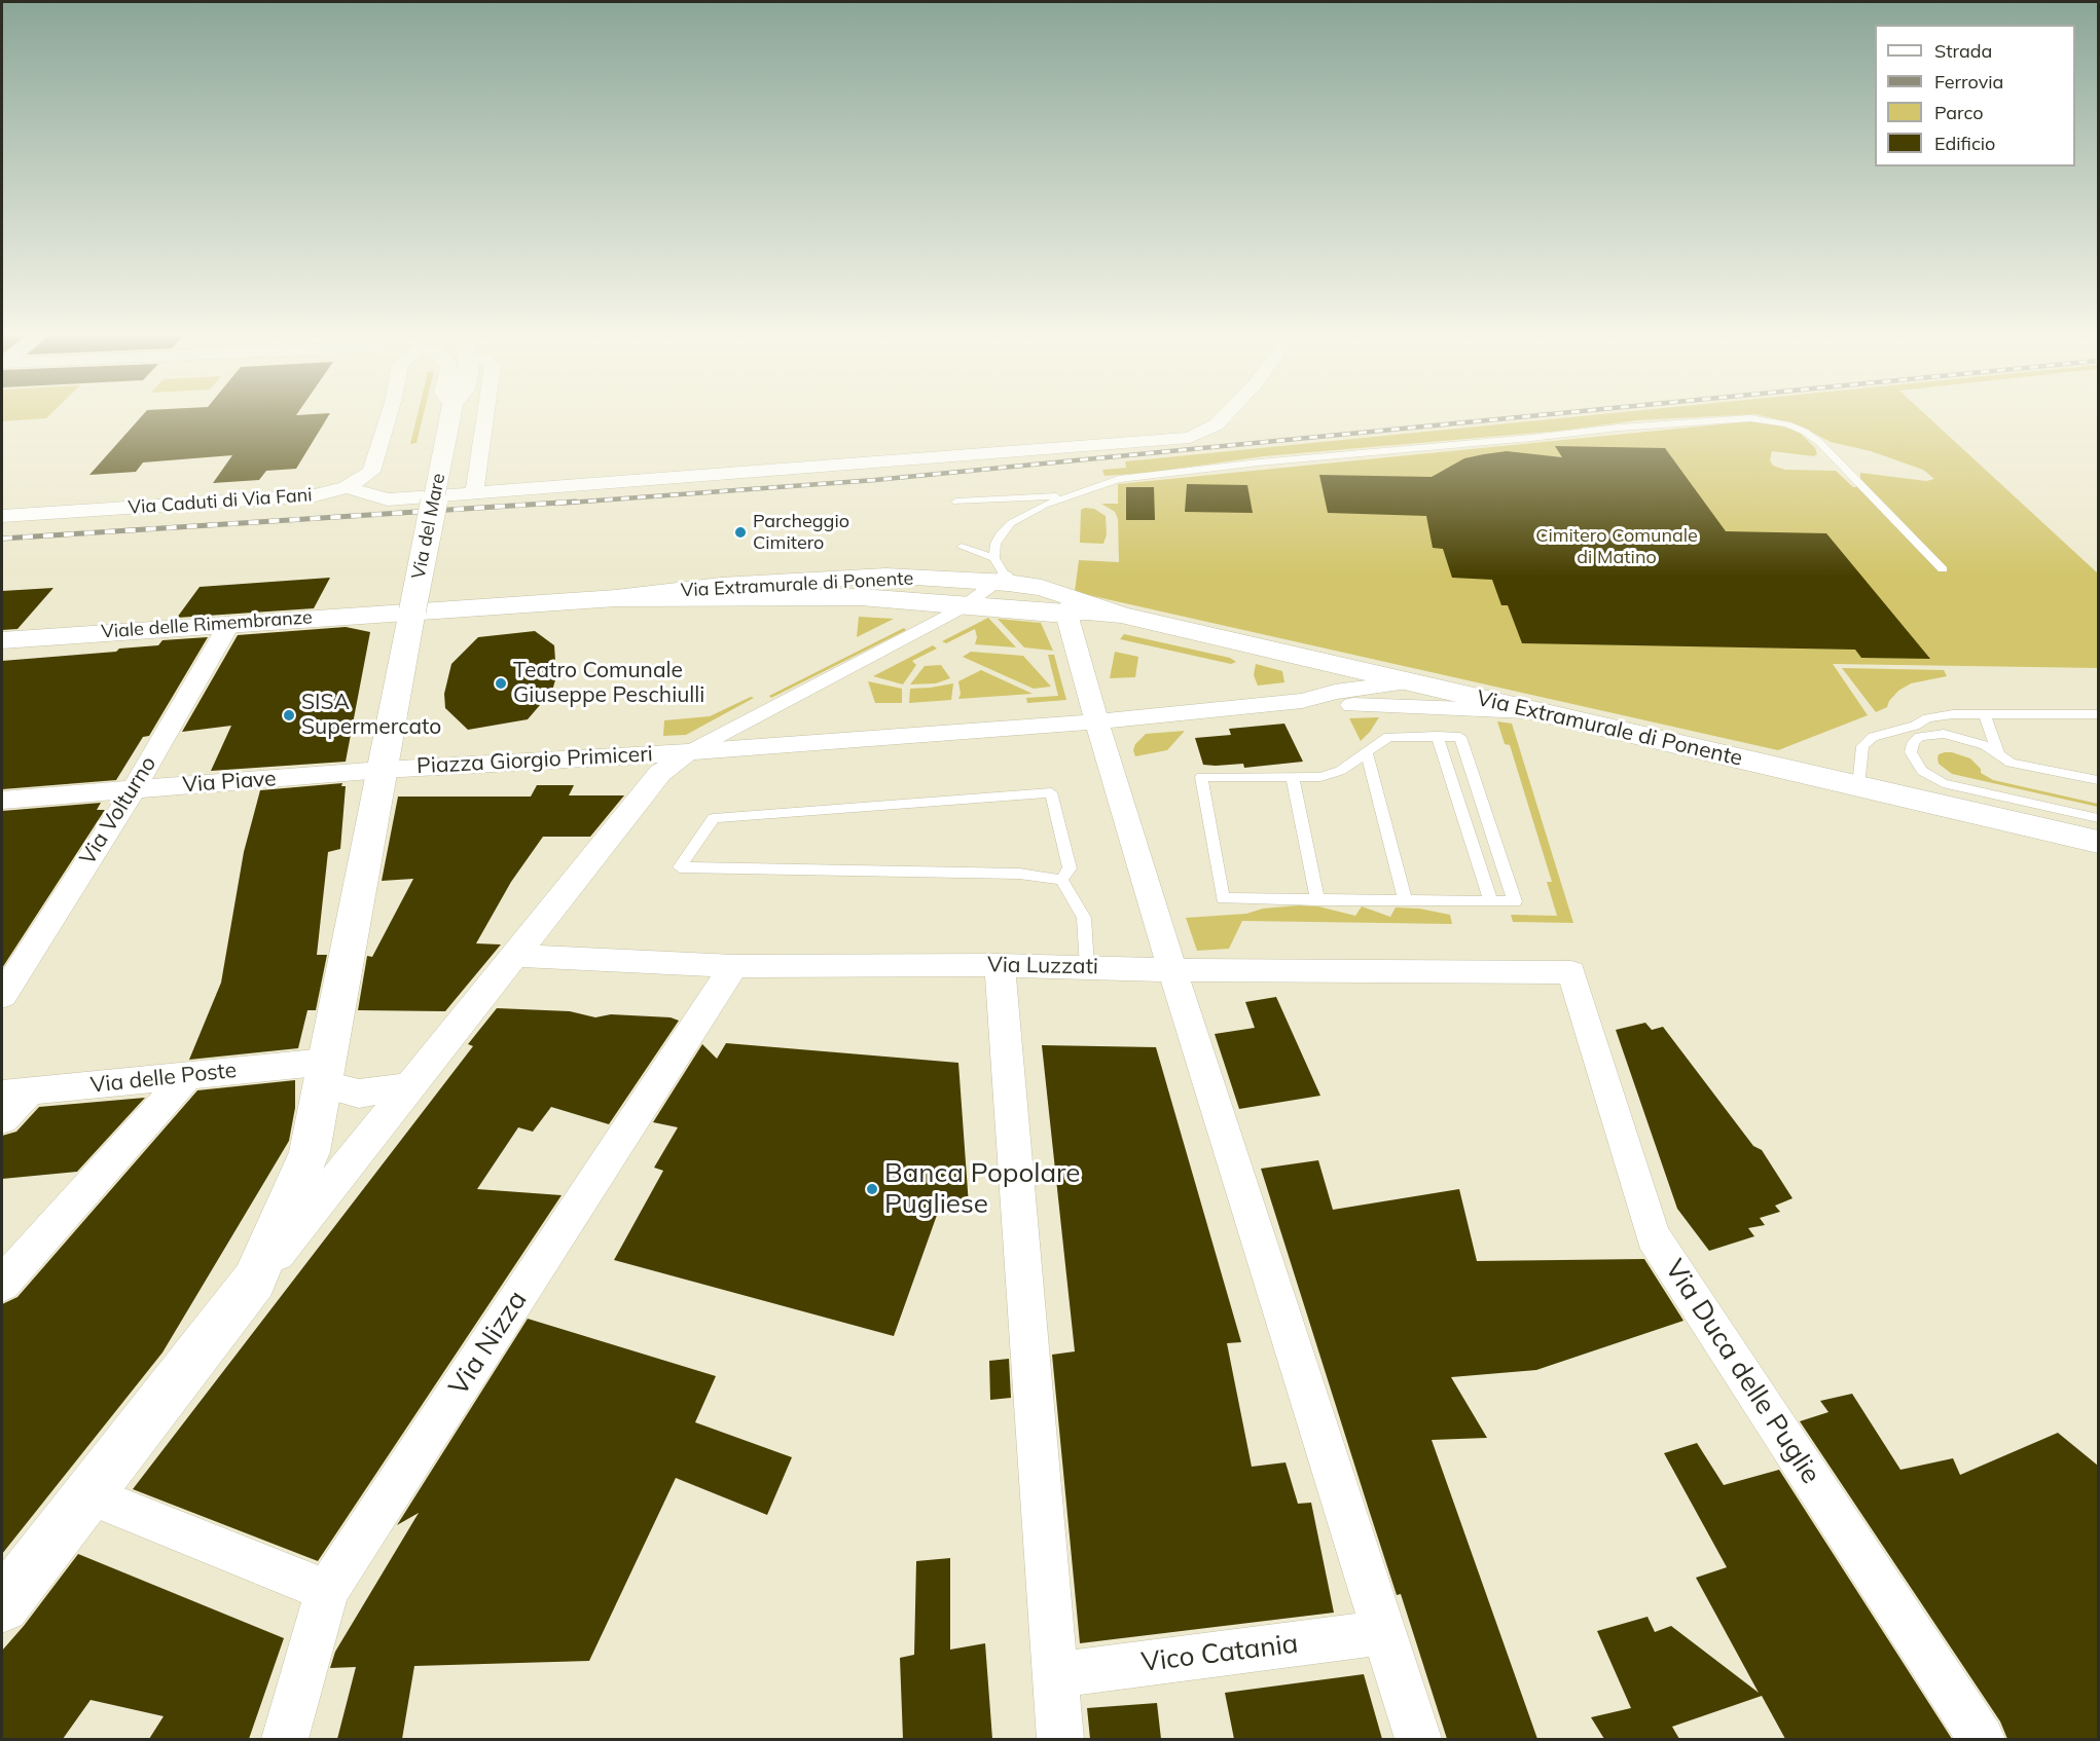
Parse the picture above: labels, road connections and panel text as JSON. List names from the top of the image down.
{
  "streets": {
    "main road": ["Via del Mare", "Via Extramurale di Ponente", "Viale delle Rimembranze"],
    "street": [
      "Via Caduti di Via Fani",
      "Piazza Giorgio Primiceri",
      "Via Piave",
      "Via Volturno",
      "Via Luzzati",
      "Via delle Poste",
      "Via Nizza",
      "Via Duca delle Puglie",
      "Vico Catania"
    ]
  },
  "crossings": [
    ["Via del Mare", "Via Extramurale di Ponente"],
    ["Via del Mare", "Viale delle Rimembranze"],
    ["Via del Mare", "Piazza Giorgio Primiceri"],
    ["Via del Mare", "Via Piave"],
    ["Via del Mare", "Via delle Poste"],
    ["Via Extramurale di Ponente", "Viale delle Rimembranze"],
    ["Via Extramurale di Ponente", "Piazza Giorgio Primiceri"],
    ["Viale delle Rimembranze", "Via Volturno"],
    ["Piazza Giorgio Primiceri", "Via Piave"],
    ["Via Piave", "Via Volturno"],
    ["Via Luzzati", "Via Nizza"],
    ["Via Luzzati", "Via Duca delle Puglie"]
  ],
  "parks": ["Cimitero Comunale di Matino"],
  "places": [
    "Parcheggio Cimitero",
    "Teatro Comunale Giuseppe Peschiulli",
    "SISA Supermercato",
    "Banca Popolare Pugliese"
  ],
  "legend": [
    "Strada",
    "Ferrovia",
    "Parco",
    "Edificio"
  ]
}
